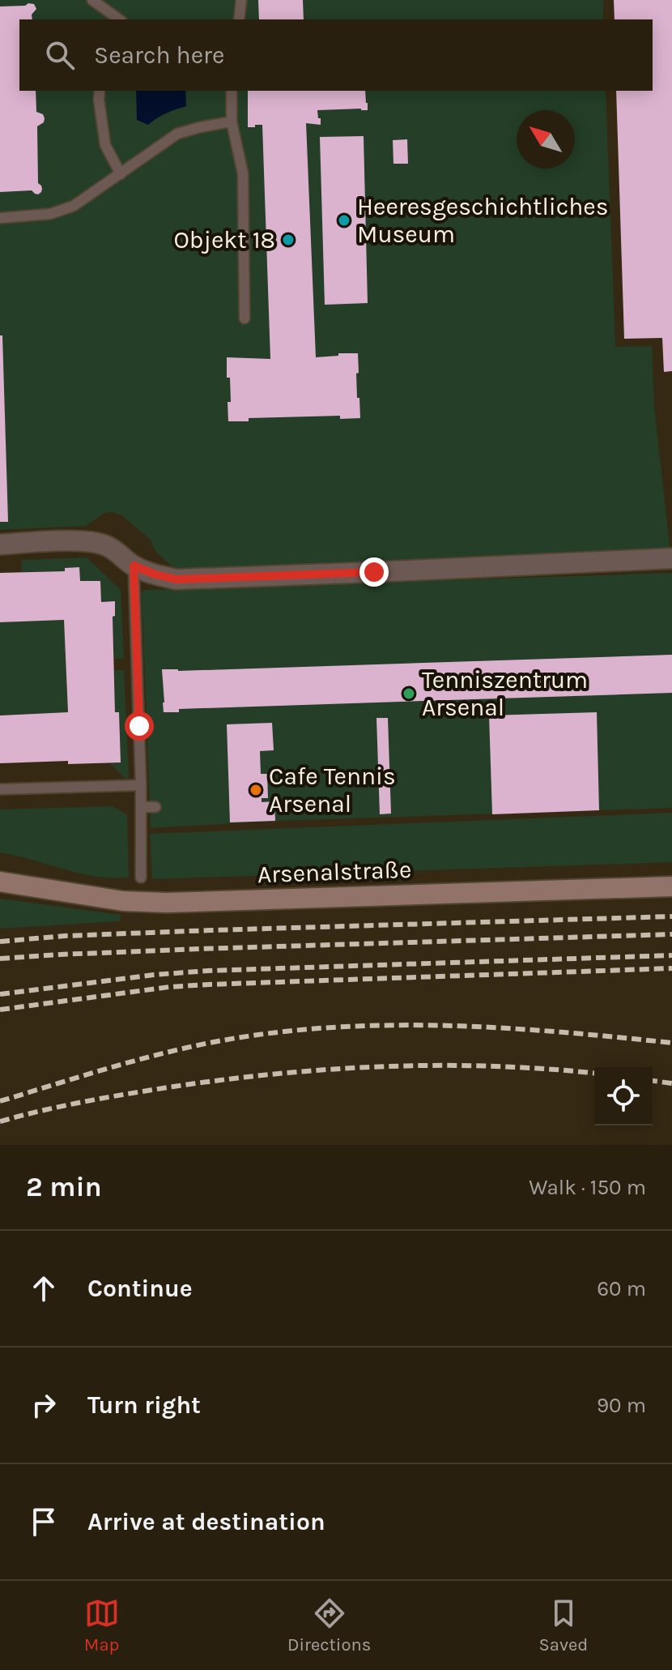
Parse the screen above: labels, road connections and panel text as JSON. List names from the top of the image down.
{
  "streets": {
    "main road": ["Arsenalstraße"]
  },
  "places": [
    "Heeresgeschichtliches Museum",
    "Objekt 18",
    "Tenniszentrum Arsenal",
    "Cafe Tennis Arsenal"
  ],
  "north": "top left",
  "page": {
    "search": "Search here",
    "heading": ["2 min", "Walk · 150 m"],
    "list": [
      ["Continue", "60 m"],
      ["Turn right", "90 m"],
      "Arrive at destination"
    ],
    "nav": ["Map", "Directions", "Saved"]
  }
}
